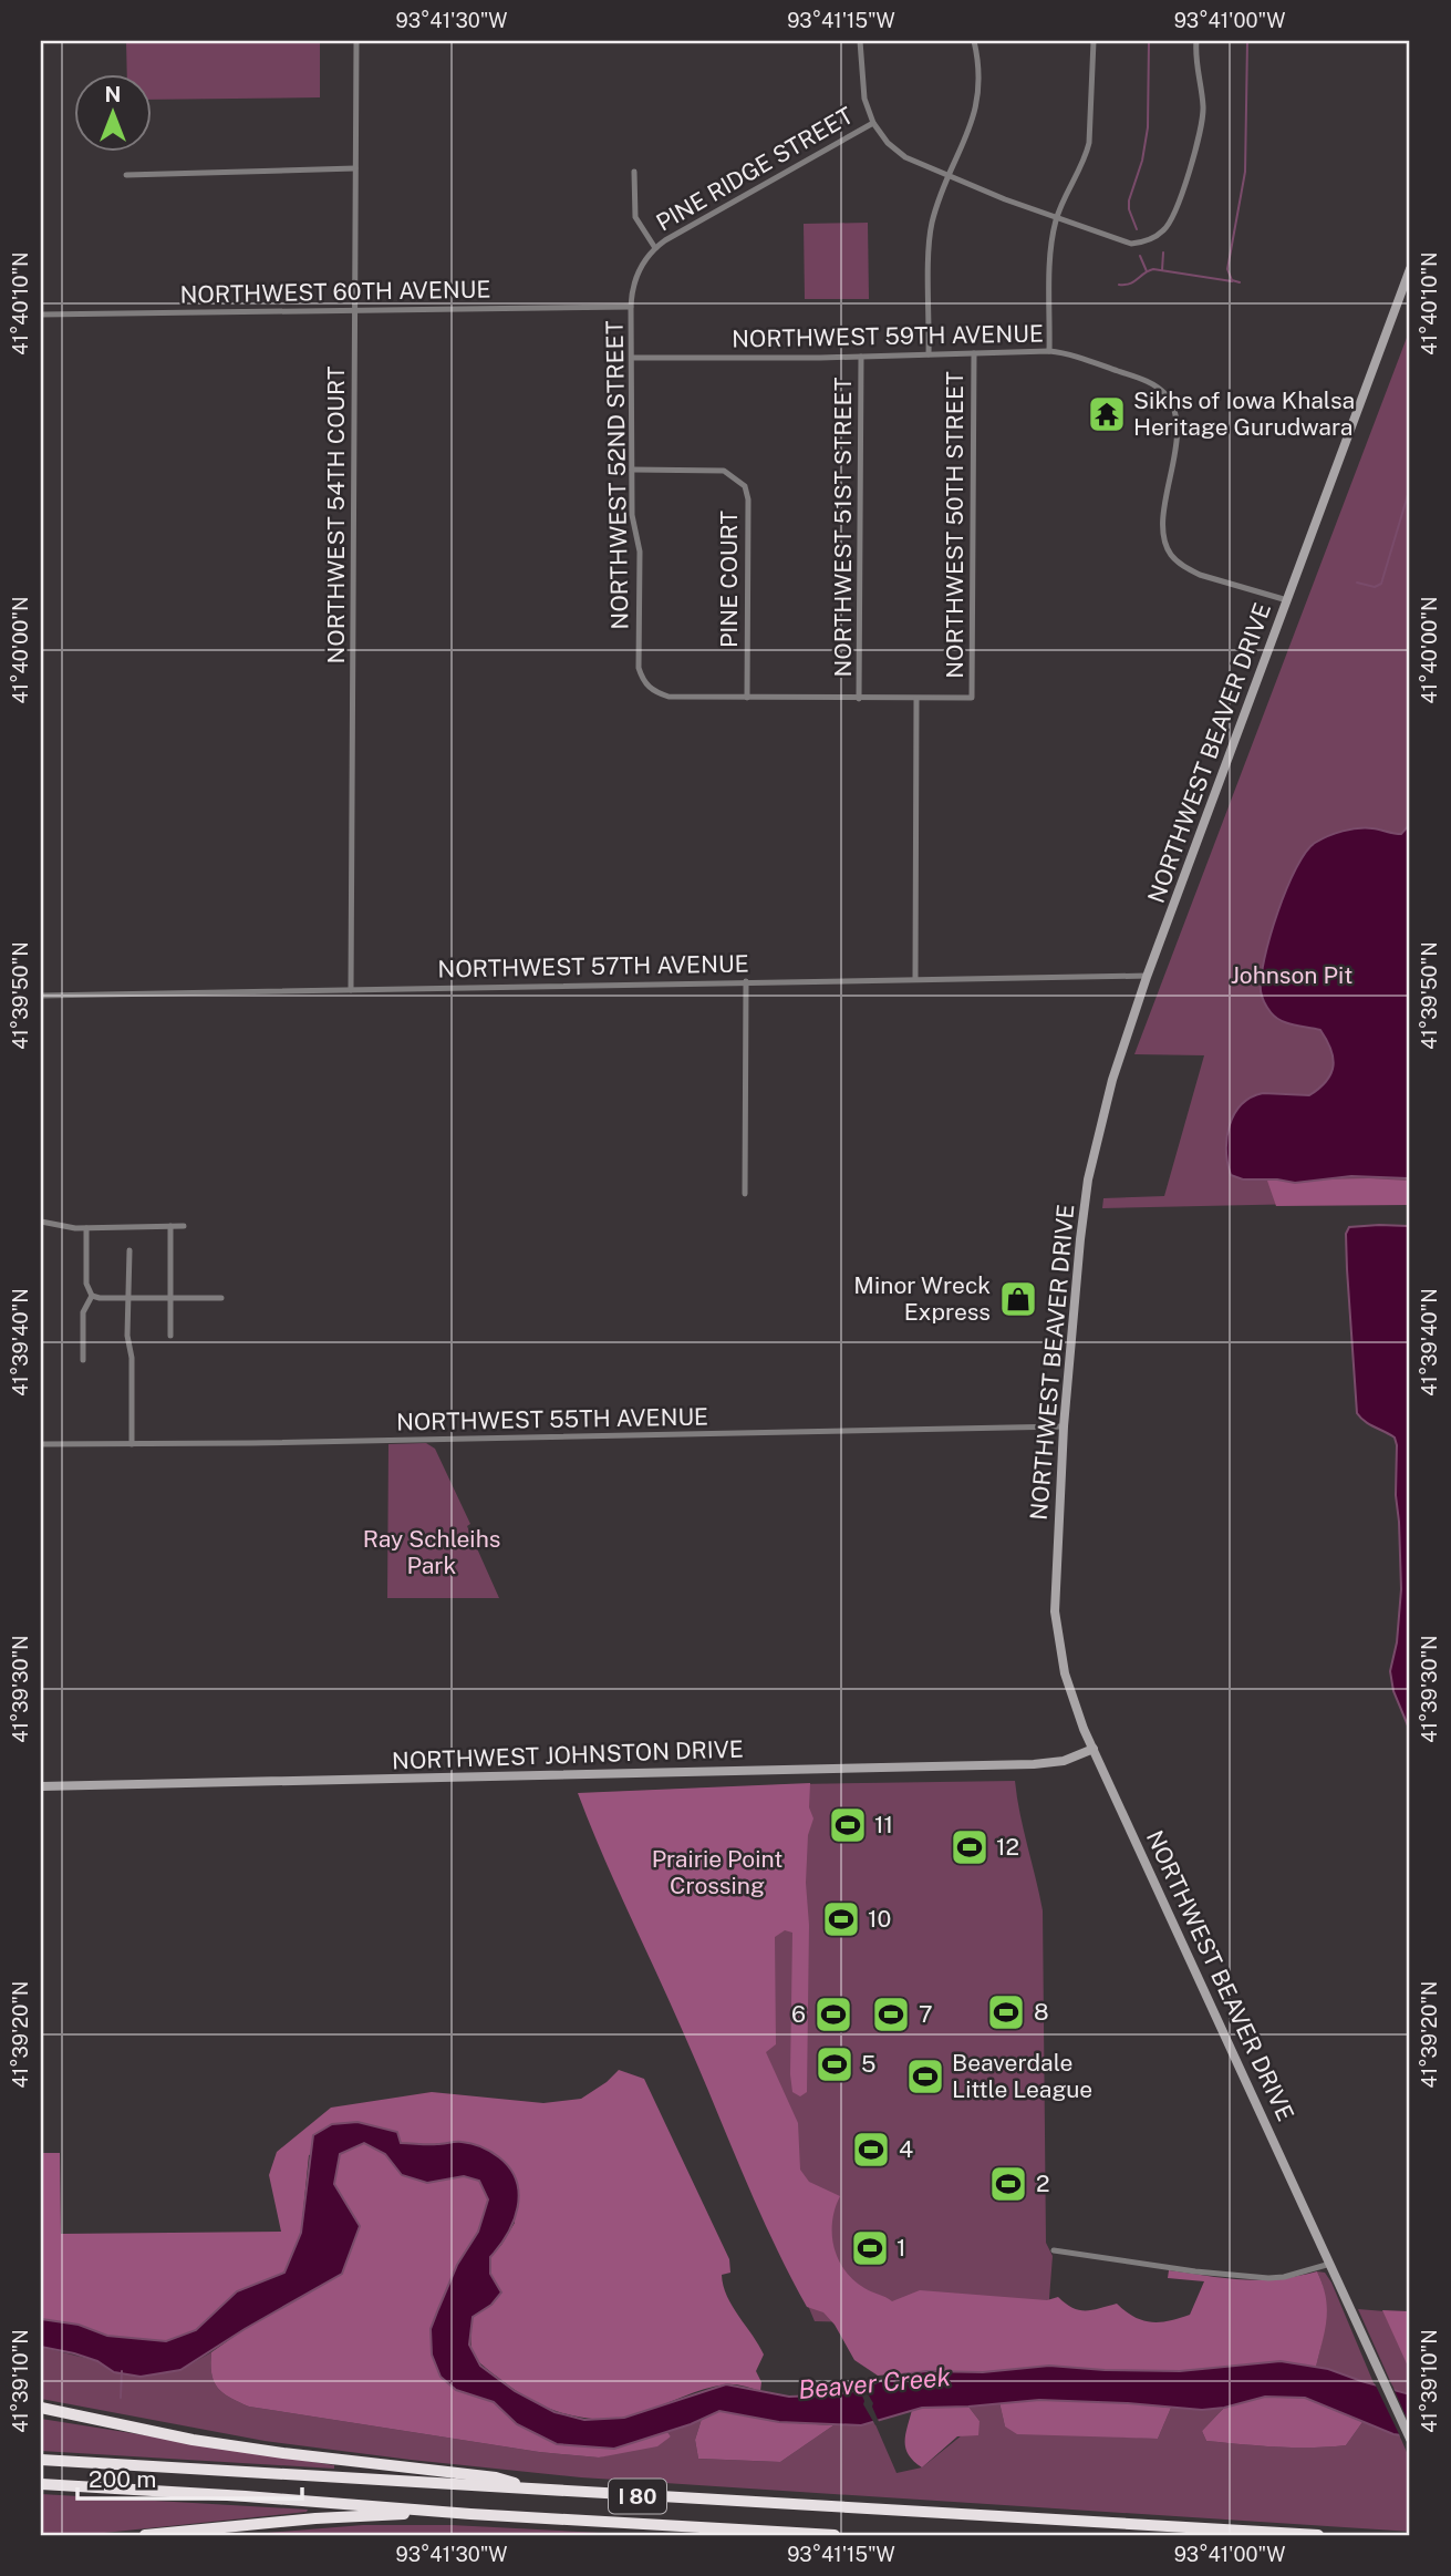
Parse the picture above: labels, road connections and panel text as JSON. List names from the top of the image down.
{
  "streets": {
    "highway": ["I 80"],
    "main road": ["NORTHWEST BEAVER DRIVE", "NORTHWEST JOHNSTON DRIVE"],
    "street": [
      "PINE RIDGE STREET",
      "NORTHWEST 60TH AVENUE",
      "NORTHWEST 59TH AVENUE",
      "NORTHWEST 52ND STREET",
      "NORTHWEST 54TH COURT",
      "NORTHWEST 50TH STREET",
      "NORTHWEST 51ST STREET",
      "PINE COURT",
      "NORTHWEST 57TH AVENUE",
      "NORTHWEST 55TH AVENUE"
    ]
  },
  "crossings": [
    ["PINE RIDGE STREET", "NORTHWEST 52ND STREET"],
    ["NORTHWEST 60TH AVENUE", "NORTHWEST 52ND STREET"],
    ["NORTHWEST 60TH AVENUE", "NORTHWEST 54TH COURT"],
    ["NORTHWEST 59TH AVENUE", "NORTHWEST 52ND STREET"],
    ["NORTHWEST 59TH AVENUE", "NORTHWEST 50TH STREET"],
    ["NORTHWEST 59TH AVENUE", "NORTHWEST 51ST STREET"],
    ["NORTHWEST 59TH AVENUE", "NORTHWEST BEAVER DRIVE"],
    ["NORTHWEST 52ND STREET", "PINE COURT"],
    ["NORTHWEST 54TH COURT", "NORTHWEST 57TH AVENUE"],
    ["NORTHWEST 50TH STREET", "NORTHWEST 57TH AVENUE"],
    ["NORTHWEST BEAVER DRIVE", "NORTHWEST 57TH AVENUE"],
    ["NORTHWEST BEAVER DRIVE", "NORTHWEST 55TH AVENUE"],
    ["NORTHWEST BEAVER DRIVE", "NORTHWEST JOHNSTON DRIVE"]
  ],
  "water": ["Beaver Creek"],
  "parks": ["Johnson Pit", "Ray Schleihs Park", "Prairie Point Crossing"],
  "places": {
    "temple": ["Sikhs of Iowa Khalsa Heritage Gurudwara"],
    "shop": ["Minor Wreck Express"],
    "sports": [
      "11",
      "12",
      "10",
      "8",
      "6",
      "7",
      "5",
      "Beaverdale Little League",
      "4",
      "2",
      "1"
    ]
  },
  "scale_bar": "200 m",
  "north": "top",
  "coordinates": [
    "93°41'30\"W",
    "93°41'15\"W",
    "93°41'00\"W",
    "41°40'10\"N",
    "41°40'00\"N",
    "41°39'50\"N",
    "41°39'40\"N",
    "41°39'30\"N",
    "41°39'20\"N",
    "41°39'10\"N"
  ]
}
